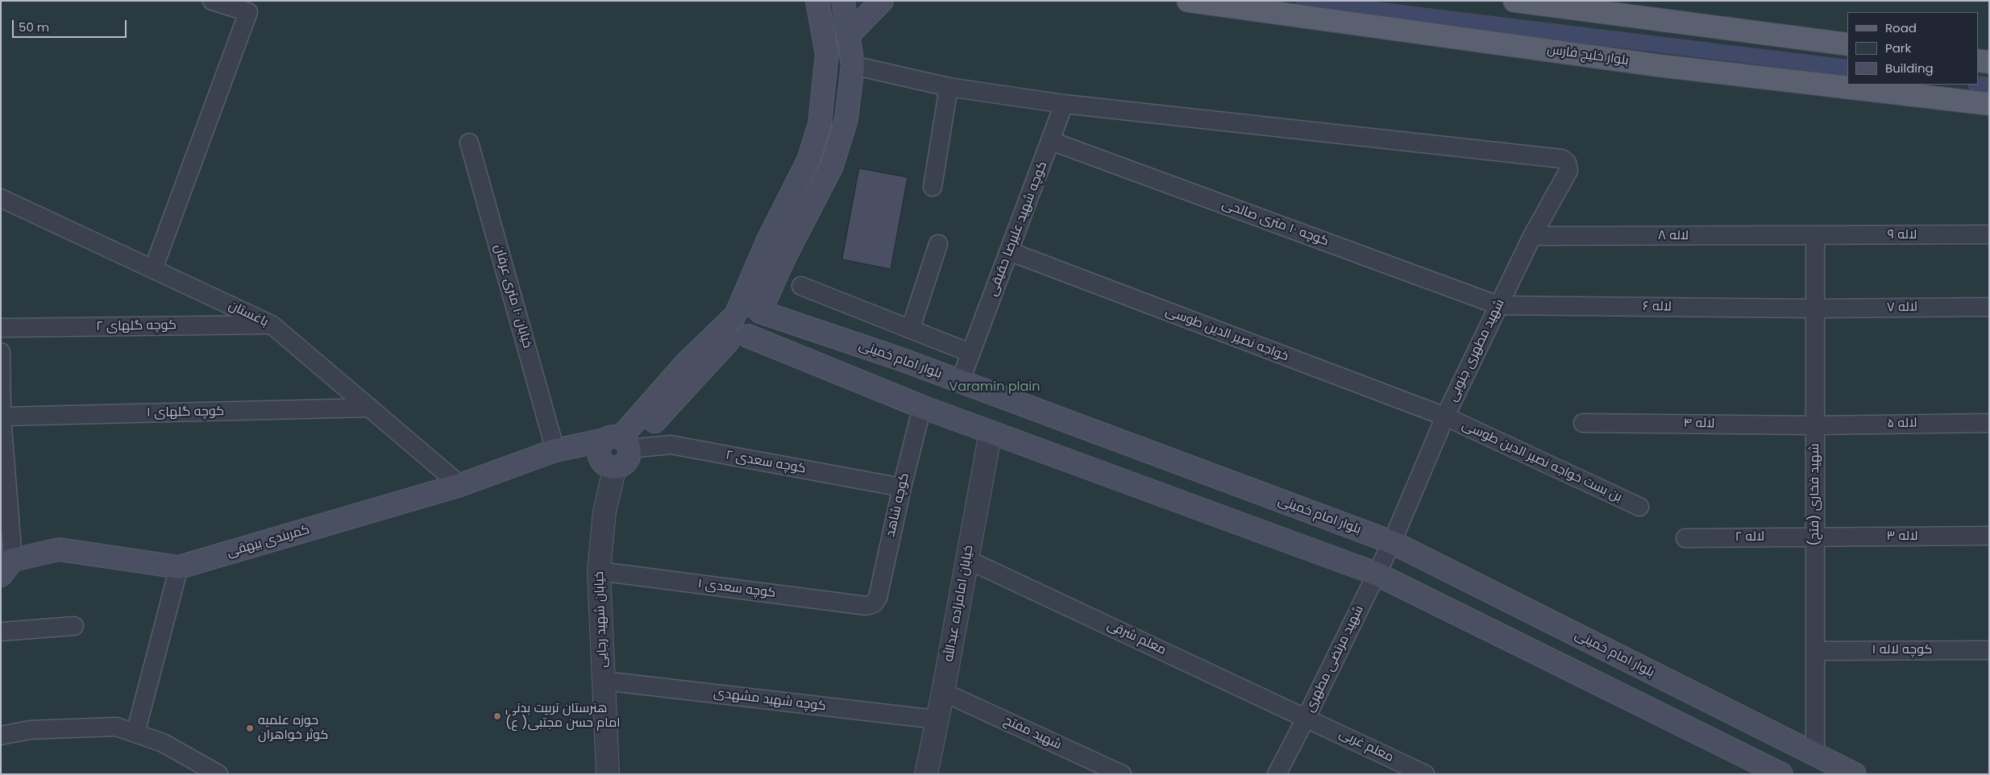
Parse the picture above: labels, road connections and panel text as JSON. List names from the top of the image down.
{
  "streets": {
    "main road": [
      "بلوار خلیج فارس",
      "بلوار امام خمینی",
      "کمربندی بیهقی",
      "خیابان شهید رجایی"
    ],
    "street": [
      "کوچه ۱۰ متری صالحی",
      "کوچه شهید علیرضا حقیقی",
      "لاله ۹",
      "لاله ۸",
      "خیابان ۱۰ متری عرفان",
      "لاله ۶",
      "لاله ۷",
      "باغستان",
      "کوچه گلهای ۲",
      "خواجه نصیر الدین طوسی",
      "شهید مطهری جنوبی",
      "کوچه گلهای ۱",
      "لاله ۴",
      "لاله ۵",
      "بن بست خواجه نصیر الدین طوسی",
      "کوچه سعدی ۲",
      "شهید فخاری (فتح)",
      "کوچه شاهد",
      "لاله ۳",
      "لاله ۲",
      "کوچه سعدی ۱",
      "خیابان امامزاده عبدالله",
      "معلم شرقی",
      "کوچه لاله ۱",
      "شهید مرتضی مطهری",
      "کوچه شهید مشهدی",
      "شهید مفتح",
      "معلم غربی"
    ]
  },
  "crossings": [
    ["کوچه ۱۰ متری صالحی", "کوچه شهید علیرضا حقیقی"],
    ["کوچه ۱۰ متری صالحی", "لاله ۶"],
    ["کوچه ۱۰ متری صالحی", "شهید مطهری جنوبی"],
    ["کوچه شهید علیرضا حقیقی", "خواجه نصیر الدین طوسی"],
    ["کوچه شهید علیرضا حقیقی", "شهید مطهری جنوبی"],
    ["کوچه شهید علیرضا حقیقی", "بلوار امام خمینی"],
    ["لاله ۹", "لاله ۸"],
    ["لاله ۹", "شهید فخاری (فتح)"],
    ["لاله ۸", "شهید مطهری جنوبی"],
    ["لاله ۸", "شهید فخاری (فتح)"],
    ["خیابان ۱۰ متری عرفان", "کمربندی بیهقی"],
    ["لاله ۶", "لاله ۷"],
    ["لاله ۶", "شهید مطهری جنوبی"],
    ["لاله ۶", "شهید فخاری (فتح)"],
    ["لاله ۷", "شهید فخاری (فتح)"],
    ["باغستان", "کوچه گلهای ۲"],
    ["باغستان", "کوچه گلهای ۱"],
    ["باغستان", "کمربندی بیهقی"],
    ["خواجه نصیر الدین طوسی", "شهید مطهری جنوبی"],
    ["خواجه نصیر الدین طوسی", "بن بست خواجه نصیر الدین طوسی"],
    ["شهید مطهری جنوبی", "بلوار امام خمینی"],
    ["شهید مطهری جنوبی", "بن بست خواجه نصیر الدین طوسی"],
    ["شهید مطهری جنوبی", "شهید مرتضی مطهری"],
    ["بلوار امام خمینی", "شهید فخاری (فتح)"],
    ["بلوار امام خمینی", "خیابان شهید رجایی"],
    ["بلوار امام خمینی", "شهید مرتضی مطهری"],
    ["لاله ۴", "لاله ۵"],
    ["لاله ۴", "شهید فخاری (فتح)"],
    ["لاله ۵", "شهید فخاری (فتح)"],
    ["کوچه سعدی ۲", "کوچه شاهد"],
    ["کوچه سعدی ۲", "خیابان شهید رجایی"],
    ["شهید فخاری (فتح)", "لاله ۳"],
    ["شهید فخاری (فتح)", "لاله ۲"],
    ["شهید فخاری (فتح)", "کوچه لاله ۱"],
    ["کوچه شاهد", "کوچه سعدی ۱"],
    ["لاله ۳", "لاله ۲"],
    ["کوچه سعدی ۱", "خیابان شهید رجایی"],
    ["خیابان امامزاده عبدالله", "معلم شرقی"],
    ["خیابان امامزاده عبدالله", "کوچه شهید مشهدی"],
    ["خیابان امامزاده عبدالله", "شهید مفتح"],
    ["خیابان شهید رجایی", "کوچه شهید مشهدی"],
    ["معلم شرقی", "شهید مرتضی مطهری"],
    ["معلم شرقی", "معلم غربی"],
    ["شهید مرتضی مطهری", "معلم غربی"]
  ],
  "parks": ["Varamin plain"],
  "places": ["هنرستان تربیت بدنی امام حسن مجتبی( ع)", "حوزه علمیه کوثر خواهران"],
  "legend": ["Road", "Park", "Building"],
  "scale_bar": "50 m"
}
